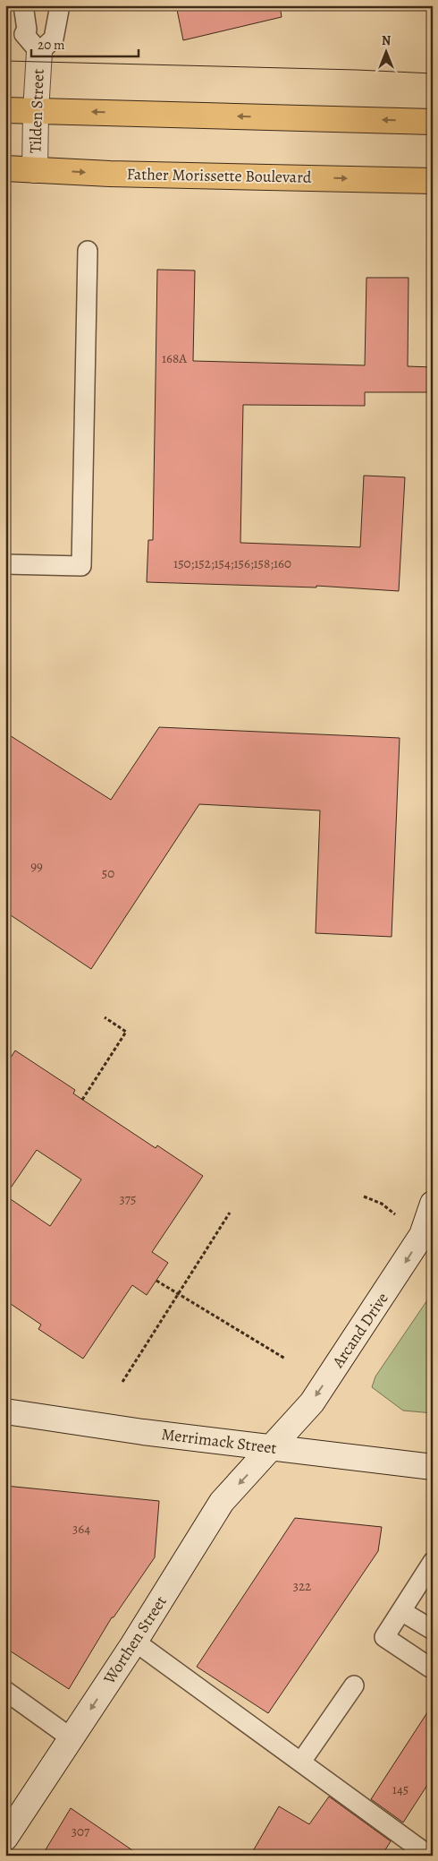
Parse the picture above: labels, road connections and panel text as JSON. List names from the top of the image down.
{
  "streets": {
    "main road": [
      "Tilden Street",
      "Father Morissette Boulevard",
      "Arcand Drive",
      "Merrimack Street",
      "Worthen Street"
    ]
  },
  "crossings": [
    ["Tilden Street", "Father Morissette Boulevard"],
    ["Arcand Drive", "Merrimack Street"],
    ["Arcand Drive", "Worthen Street"],
    ["Merrimack Street", "Worthen Street"]
  ],
  "one_way": ["Arcand Drive", "Worthen Street"],
  "house_numbers": [
    "168A",
    "150;152;154;156;158;160",
    "99",
    "50",
    "375",
    "364",
    "322",
    "145",
    "307"
  ],
  "scale_bar": "20 m",
  "north": "top"
}
